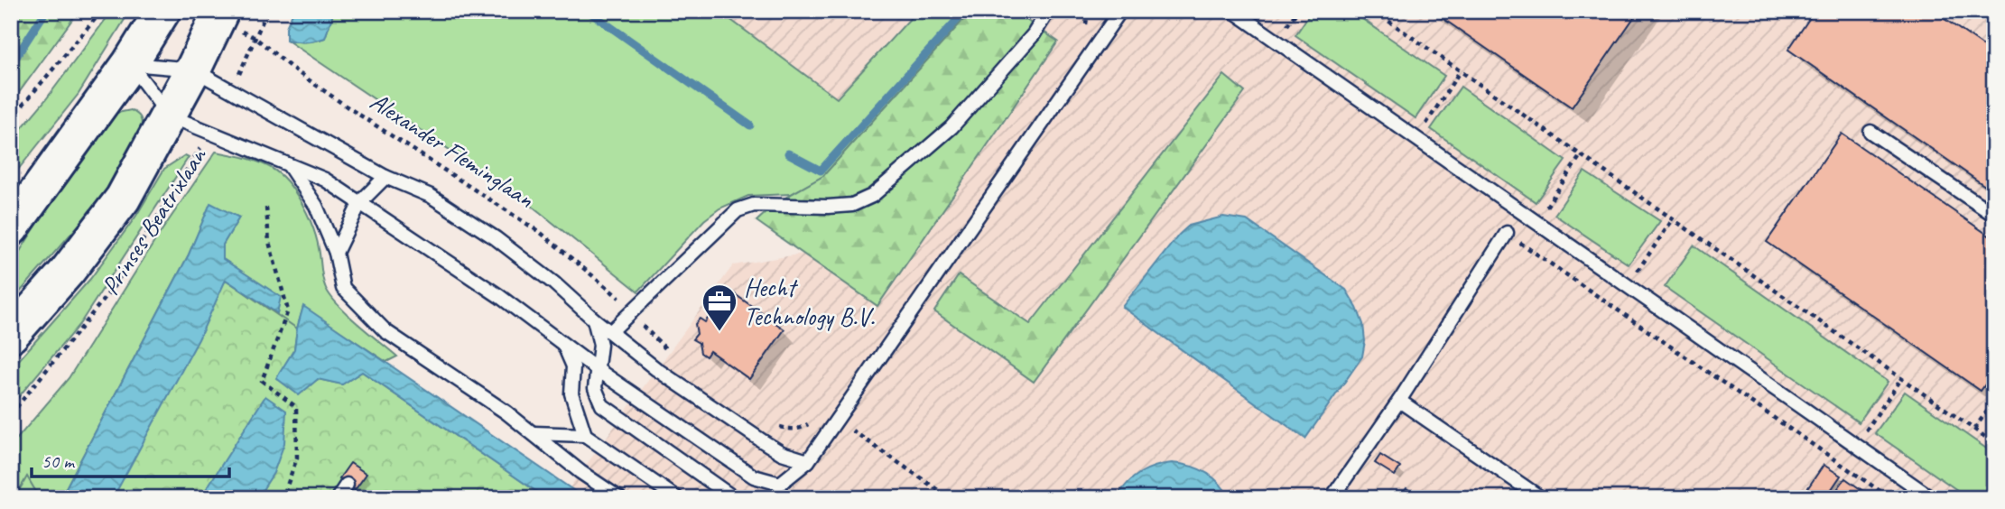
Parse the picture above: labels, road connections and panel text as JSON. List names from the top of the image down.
{
  "streets": {
    "main road": ["Prinses Beatrixlaan"],
    "lane": ["Alexander Fleminglaan"]
  },
  "crossings": [
    ["Alexander Fleminglaan", "Prinses Beatrixlaan"]
  ],
  "places": {
    "office": ["Hecht Technology B.V."]
  },
  "scale_bar": "50 m"
}
